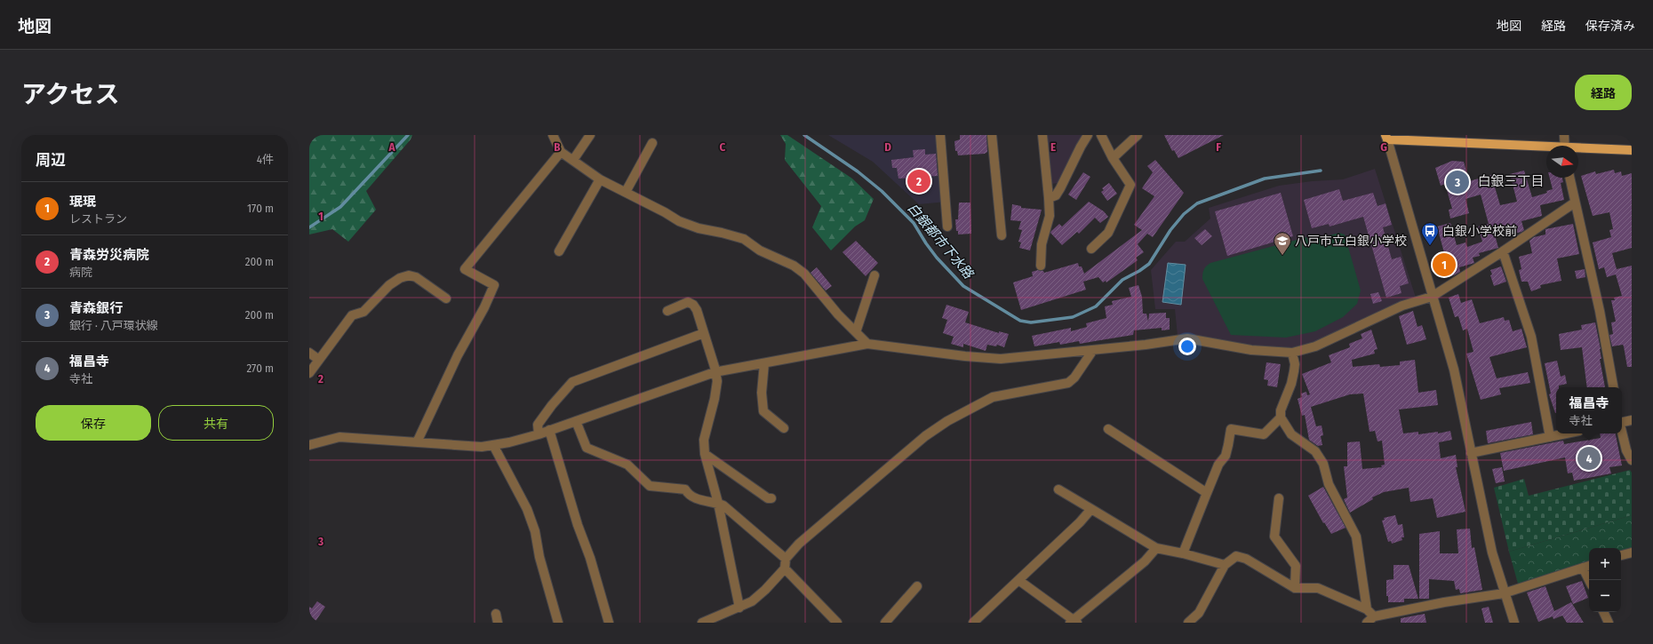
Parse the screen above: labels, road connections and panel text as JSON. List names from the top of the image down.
{
  "districts": ["白銀三丁目"],
  "water": ["白銀都市下水路"],
  "places": {
    "bus stop": ["白銀小学校前"],
    "school or university": ["八戸市立白銀小学校"]
  },
  "north": "right",
  "page": {
    "header": "地図",
    "nav": ["地図", "経路", "保存済み"],
    "title": "アクセス",
    "buttons": [
      "経路",
      ["保存", "共有"]
    ],
    "heading": ["周辺", "4件"],
    "pins": [
      "2",
      "3",
      "1",
      "4"
    ],
    "list": [
      {
        "mark": "1",
        "name": "珉珉",
        "note": "レストラン",
        "value": "170 m"
      },
      {
        "mark": "2",
        "name": "青森労災病院",
        "note": "病院",
        "value": "200 m"
      },
      {
        "mark": "3",
        "name": "青森銀行",
        "note": "銀行 · 八戸環状線",
        "value": "200 m"
      },
      {
        "mark": "4",
        "name": "福昌寺",
        "note": "寺社",
        "value": "270 m"
      }
    ],
    "popup": ["福昌寺", "寺社"],
    "map_buttons": ["+", "−"]
  },
  "grid": {
    "columns": [
      "A",
      "B",
      "C",
      "D",
      "E",
      "F",
      "G"
    ],
    "rows": ["1", "2", "3"]
  }
}
